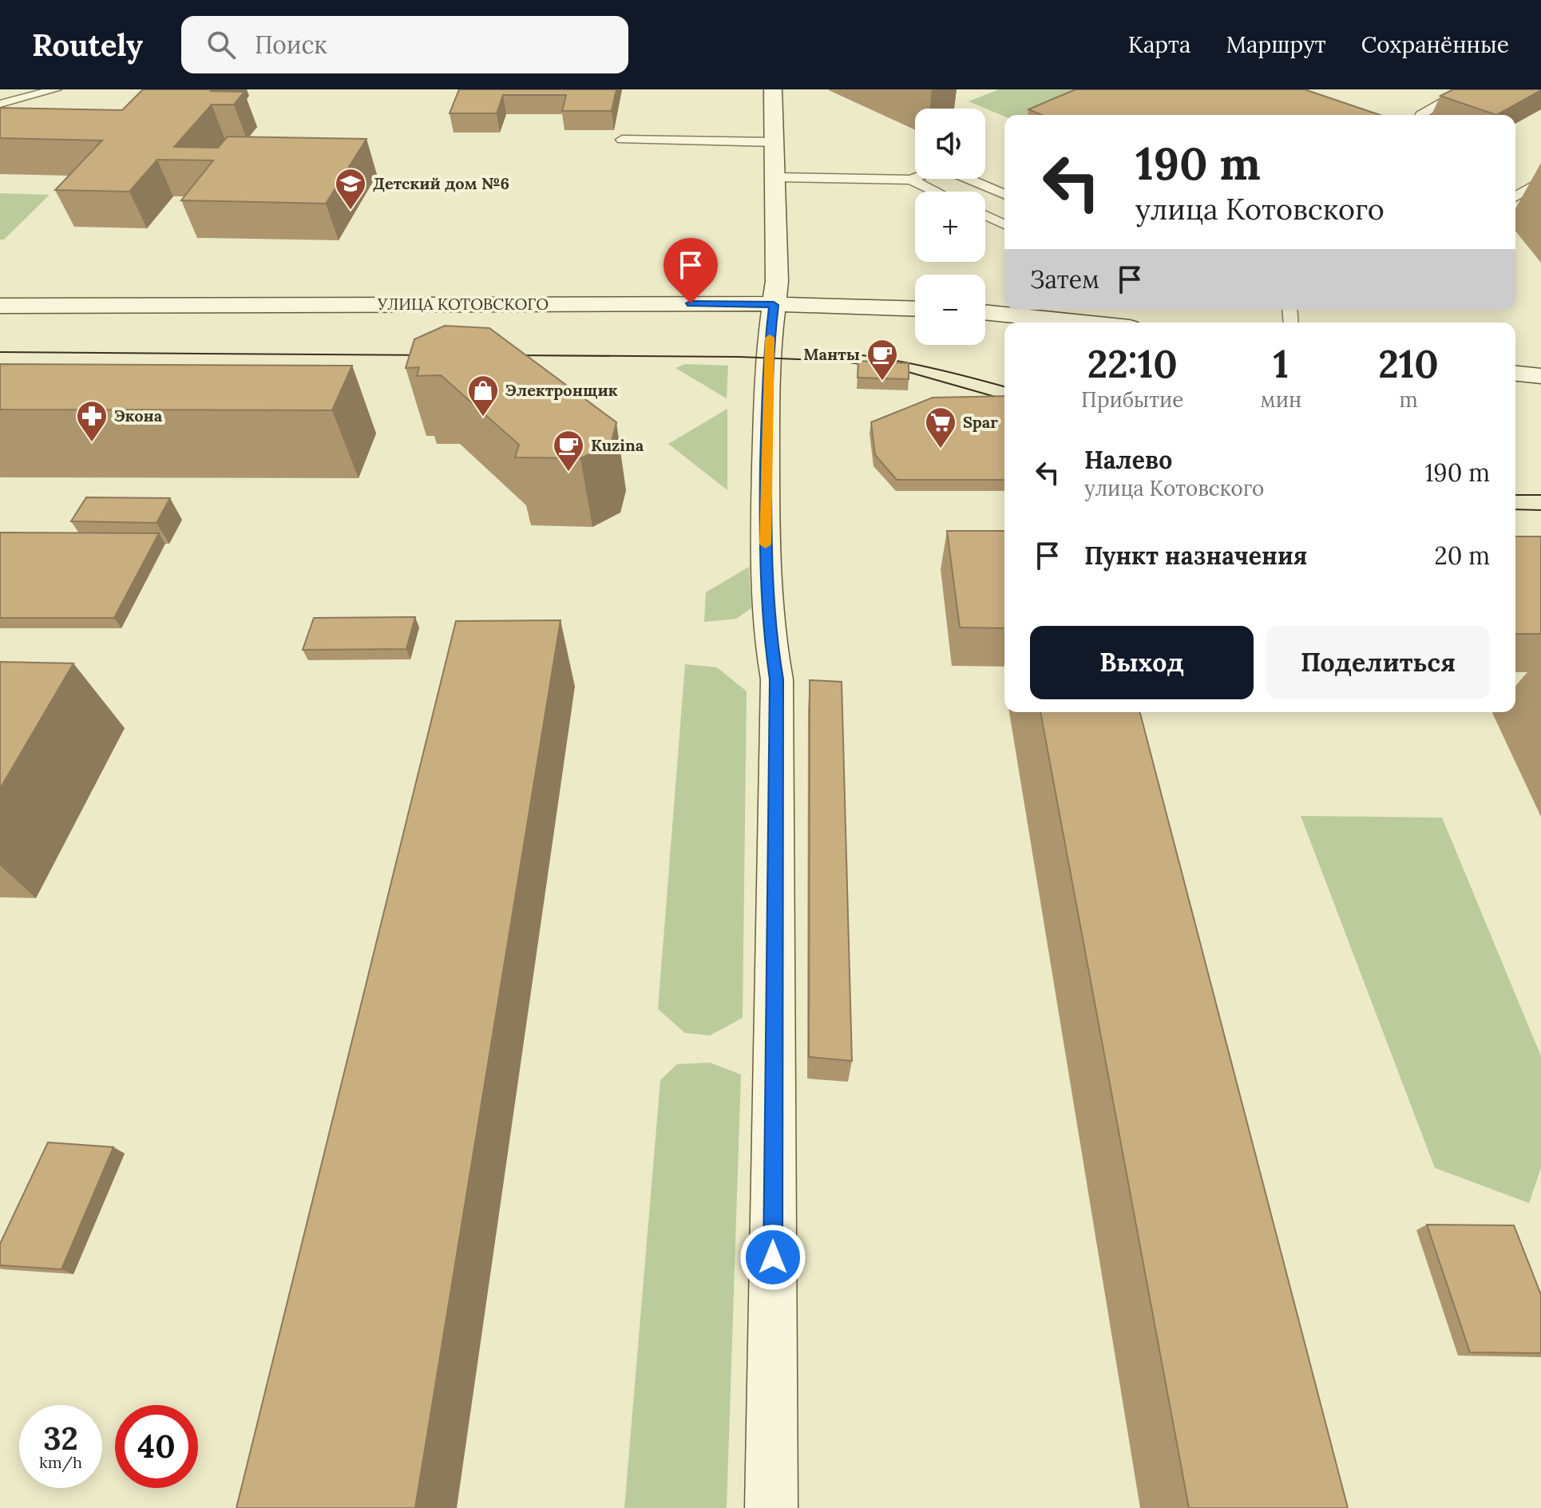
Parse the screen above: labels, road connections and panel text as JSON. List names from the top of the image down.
{
  "streets": {
    "street": ["УЛИЦА КОТОВСКОГО"]
  },
  "places": {
    "school or university": ["Детский дом №6"],
    "cafe": ["Манты", "Kuzina"],
    "shop": ["Электронщик"],
    "pharmacy": ["Экона"],
    "supermarket": ["Spar"]
  },
  "page": {
    "header": "Routely",
    "search": "Поиск",
    "nav": ["Карта", "Маршрут", "Сохранённые"],
    "map_buttons": ["+", "−"],
    "turn": ["190 m", "улица Котовского"],
    "then": "Затем",
    "eta": [
      "22:10",
      "Прибытие",
      "1",
      "мин",
      "210",
      "m"
    ],
    "list": [
      {
        "name": "Налево",
        "note": "улица Котовского",
        "value": "190 m"
      },
      {
        "name": "Пункт назначения",
        "value": "20 m"
      }
    ],
    "buttons": ["Выход", "Поделиться"],
    "speed": "32 km/h",
    "limit": "40"
  }
}
